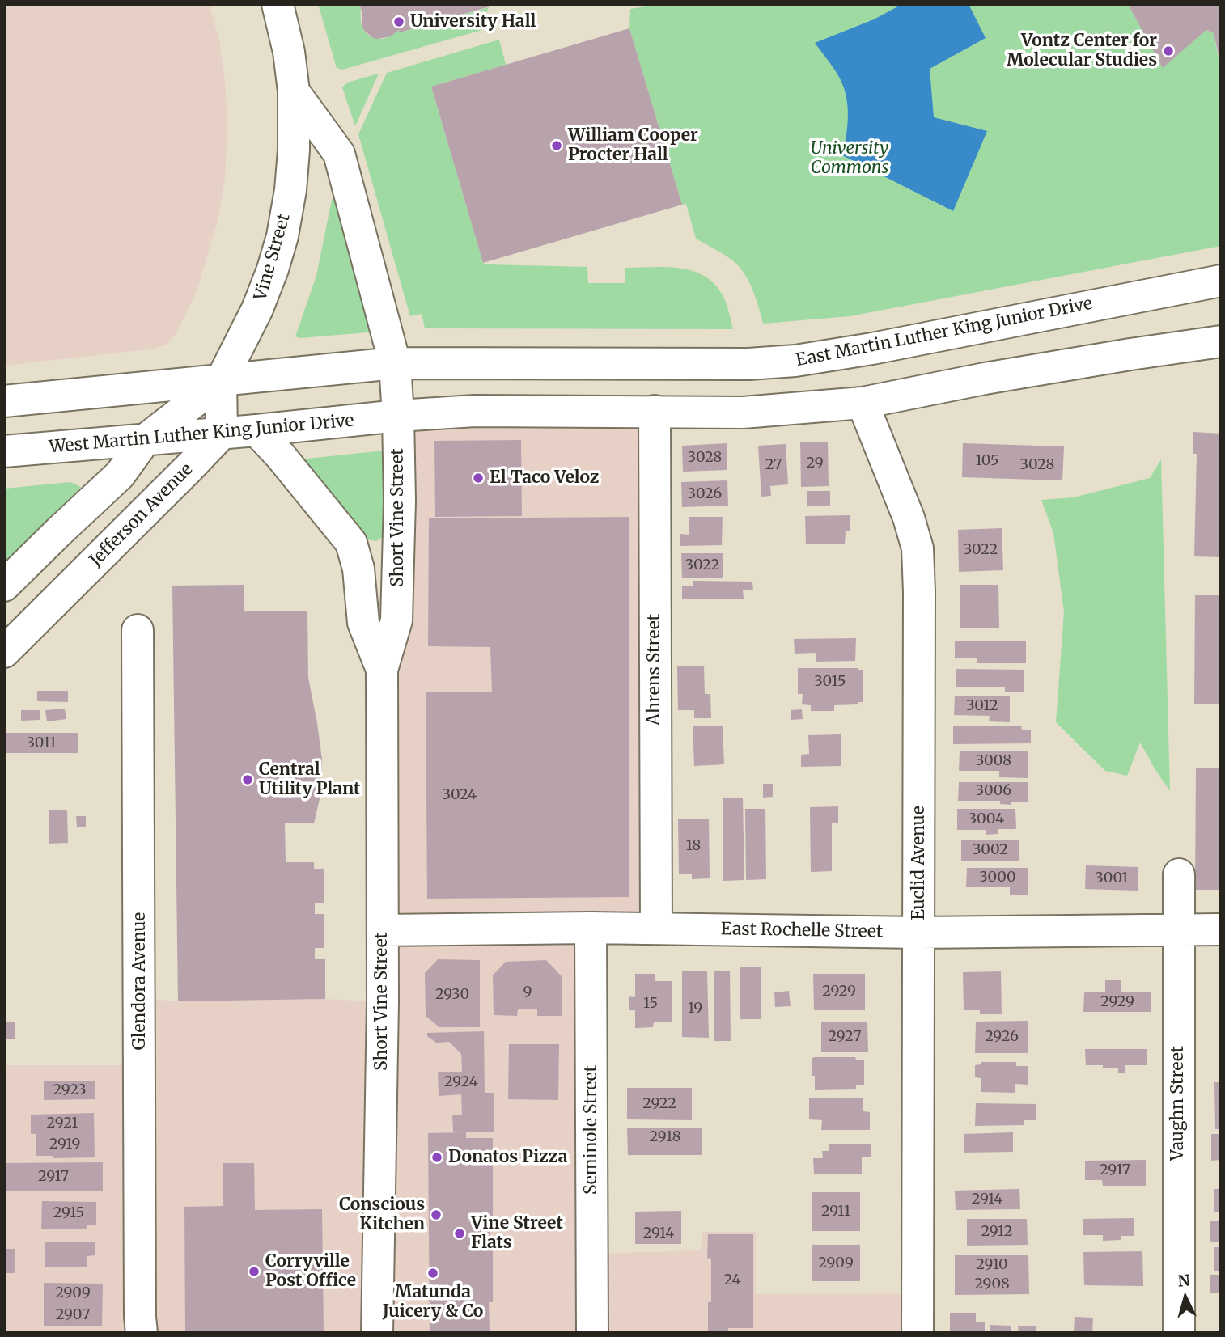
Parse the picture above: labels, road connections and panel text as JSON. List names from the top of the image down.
{
  "streets": {
    "street": [
      "Vine Street",
      "East Martin Luther King Junior Drive",
      "West Martin Luther King Junior Drive",
      "Jefferson Avenue",
      "Short Vine Street",
      "Ahrens Street",
      "Euclid Avenue",
      "East Rochelle Street",
      "Glendora Avenue",
      "Vaughn Street",
      "Seminole Street"
    ]
  },
  "crossings": [
    ["Vine Street", "East Martin Luther King Junior Drive"],
    ["Vine Street", "Short Vine Street"],
    ["East Martin Luther King Junior Drive", "Short Vine Street"],
    ["West Martin Luther King Junior Drive", "Jefferson Avenue"],
    ["West Martin Luther King Junior Drive", "Short Vine Street"],
    ["Short Vine Street", "East Rochelle Street"],
    ["Ahrens Street", "East Rochelle Street"],
    ["Euclid Avenue", "East Rochelle Street"],
    ["East Rochelle Street", "Vaughn Street"],
    ["East Rochelle Street", "Seminole Street"]
  ],
  "parks": ["University Commons"],
  "places": [
    "University Hall",
    "Vontz Center for Molecular Studies",
    "William Cooper Procter Hall",
    "El Taco Veloz",
    "Central Utility Plant",
    "Donatos Pizza",
    "Conscious Kitchen",
    "Vine Street Flats",
    "Corryville Post Office",
    "Matunda Juicery & Co"
  ],
  "house_numbers": [
    "3028",
    "105",
    "29",
    "27",
    "3028",
    "3026",
    "3022",
    "3022",
    "3015",
    "3012",
    "3011",
    "3008",
    "3006",
    "3024",
    "3004",
    "18",
    "3002",
    "3000",
    "3001",
    "2929",
    "9",
    "2930",
    "2929",
    "15",
    "19",
    "2927",
    "2926",
    "2924",
    "2923",
    "2922",
    "2921",
    "2918",
    "2919",
    "2917",
    "2917",
    "2914",
    "2911",
    "2915",
    "2912",
    "2914",
    "2909",
    "2910",
    "24",
    "2908",
    "2909",
    "2907"
  ],
  "north": "top"
}
